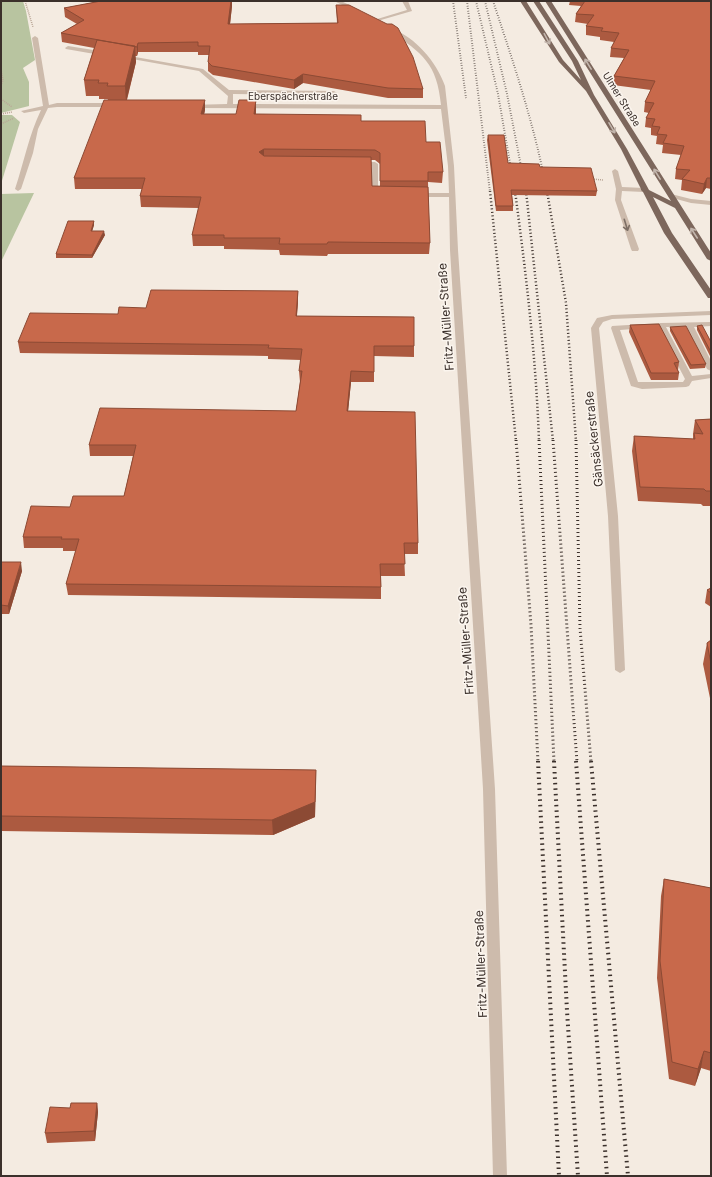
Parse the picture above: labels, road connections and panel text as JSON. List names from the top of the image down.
{
  "streets": {
    "main road": ["Ulmer Straße"],
    "street": ["Eberspächerstraße", "Fritz-Müller-Straße", "Gänsäckerstraße"]
  },
  "crossings": [
    ["Eberspächerstraße", "Fritz-Müller-Straße"]
  ]
}
